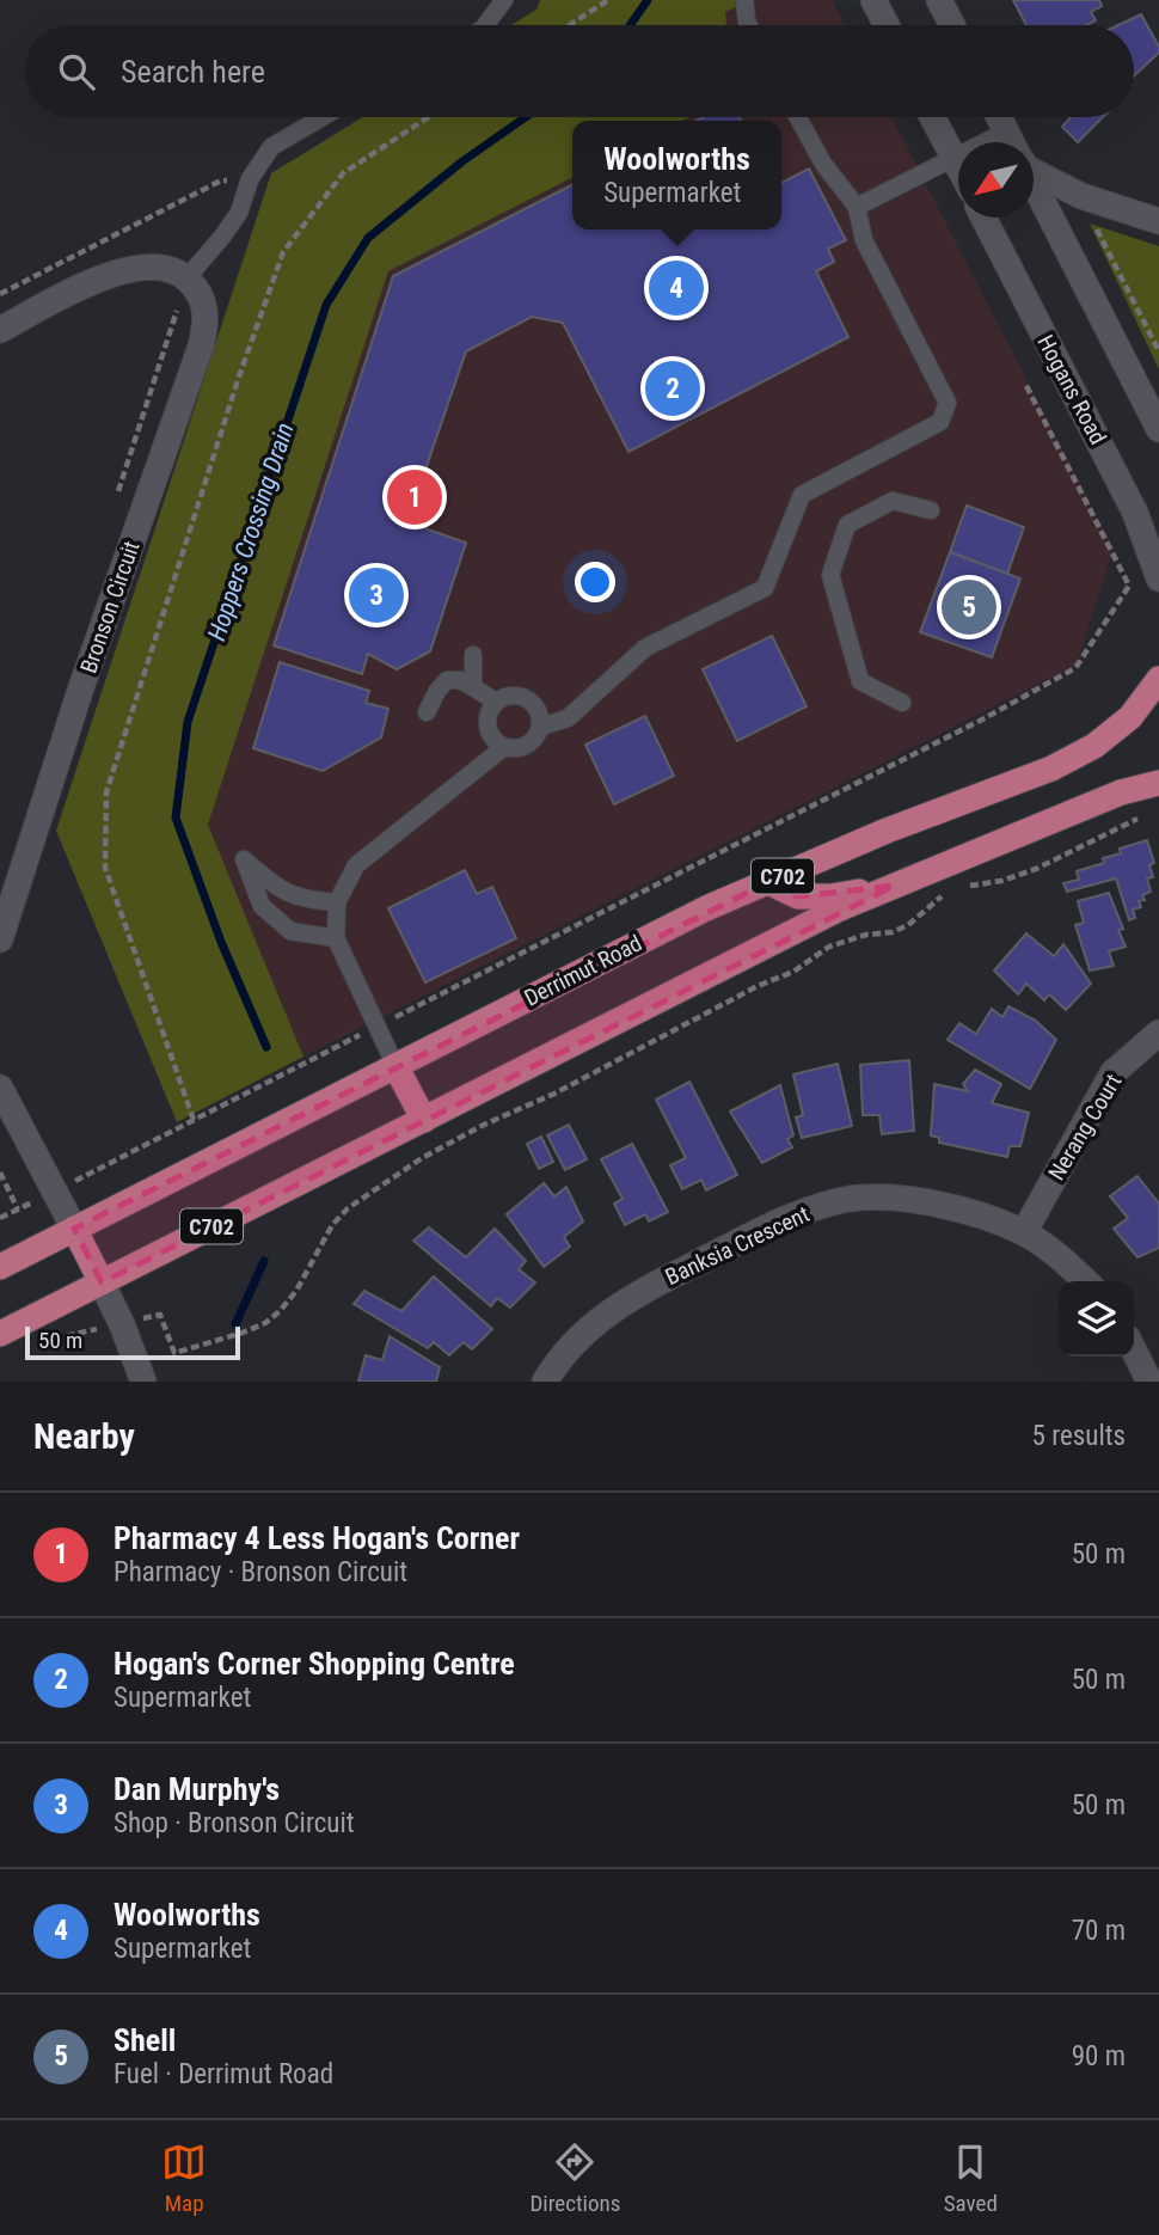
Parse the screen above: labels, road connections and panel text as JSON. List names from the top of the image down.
{
  "streets": {
    "highway": ["C702", "Derrimut Road"],
    "street": [
      "Hogans Road",
      "Bronson Circuit",
      "Nerang Court",
      "Banksia Crescent"
    ]
  },
  "crossings": [
    ["Nerang Court", "Banksia Crescent"]
  ],
  "water": ["Hoppers Crossing Drain"],
  "scale_bar": "50 m",
  "north": "bottom left",
  "page": {
    "search": "Search here",
    "popup": ["Woolworths", "Supermarket"],
    "pins": [
      "4",
      "2",
      "1",
      "3",
      "5"
    ],
    "scale": "50 m",
    "heading": ["Nearby", "5 results"],
    "list": [
      {
        "mark": "1",
        "name": "Pharmacy 4 Less Hogan's Corner",
        "note": "Pharmacy · Bronson Circuit",
        "value": "50 m"
      },
      {
        "mark": "2",
        "name": "Hogan's Corner Shopping Centre",
        "note": "Supermarket",
        "value": "50 m"
      },
      {
        "mark": "3",
        "name": "Dan Murphy's",
        "note": "Shop · Bronson Circuit",
        "value": "50 m"
      },
      {
        "mark": "4",
        "name": "Woolworths",
        "note": "Supermarket",
        "value": "70 m"
      },
      {
        "mark": "5",
        "name": "Shell",
        "note": "Fuel · Derrimut Road",
        "value": "90 m"
      }
    ],
    "nav": ["Map", "Directions", "Saved"]
  }
}
